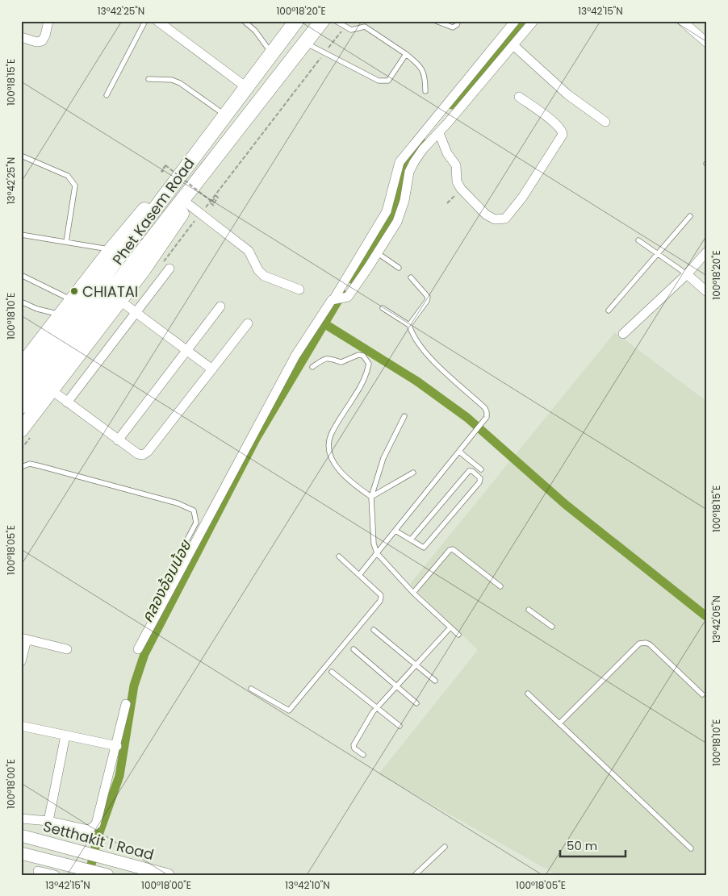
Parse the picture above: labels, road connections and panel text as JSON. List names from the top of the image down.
{
  "streets": {
    "main road": ["Phet Kasem Road", "Setthakit 1 Road"]
  },
  "water": ["คลองอ้อมน้อย"],
  "places": ["CHIATAI"],
  "scale_bar": "50 m",
  "coordinates": [
    "13°42'25\"N",
    "100°18'20\"E",
    "13°42'15\"N",
    "100°18'15\"E",
    "100°18'10\"E",
    "100°18'05\"E",
    "13°42'05\"N",
    "100°18'00\"E",
    "13°42'10\"N"
  ]
}
